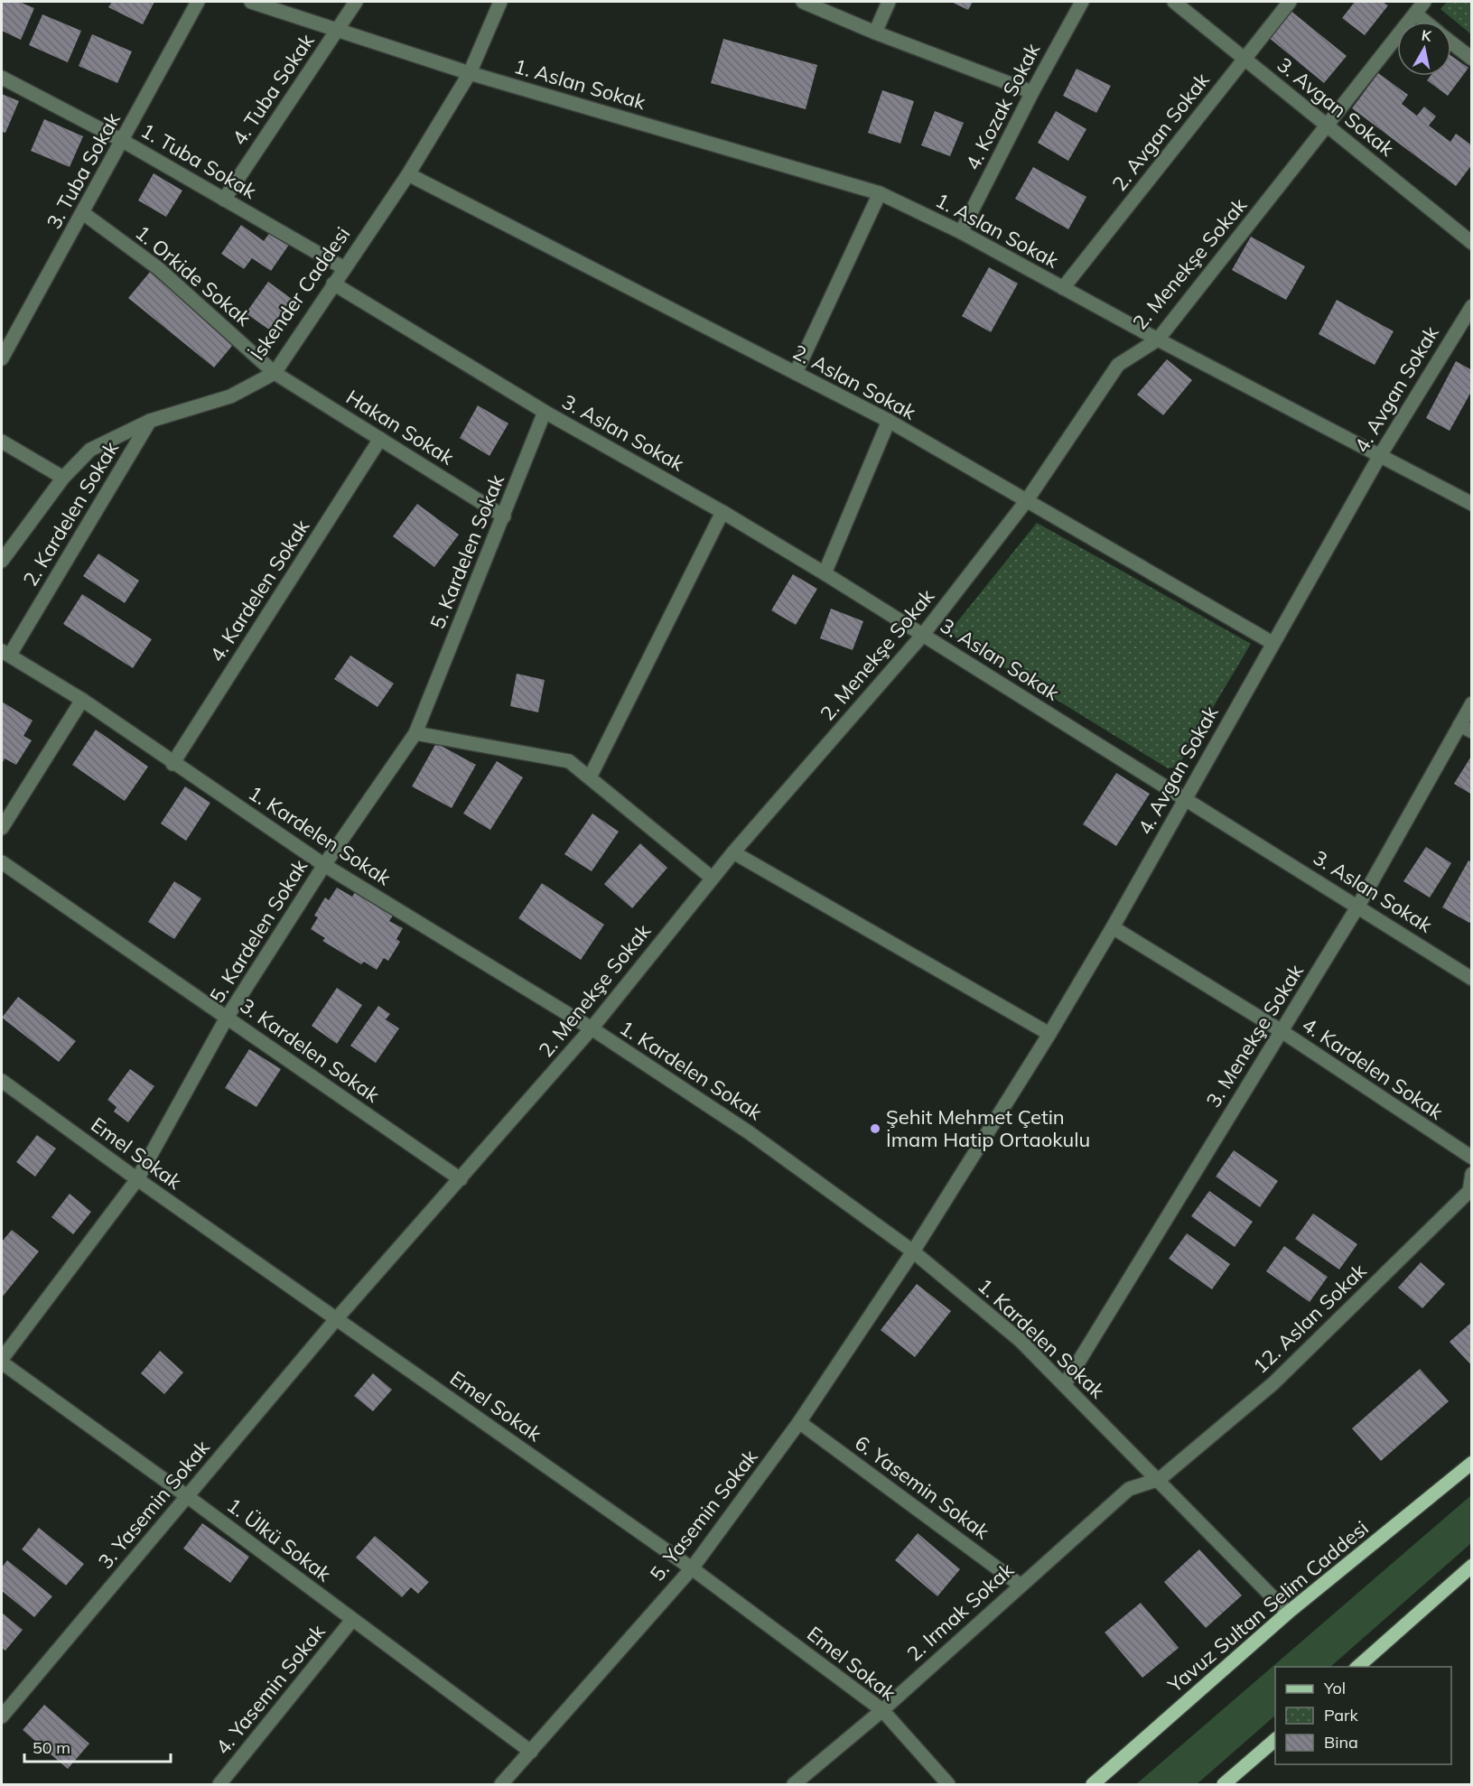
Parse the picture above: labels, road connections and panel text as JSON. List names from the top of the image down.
{
  "streets": {
    "main road": ["Yavuz Sultan Selim Caddesi"],
    "street": [
      "1. Aslan Sokak",
      "4. Tuba Sokak",
      "4. Kozak Sokak",
      "3. Avgan Sokak",
      "2. Avgan Sokak",
      "1. Tuba Sokak",
      "3. Tuba Sokak",
      "2. Menekşe Sokak",
      "1. Orkide Sokak",
      "İskender Caddesi",
      "2. Aslan Sokak",
      "4. Avgan Sokak",
      "Hakan Sokak",
      "3. Aslan Sokak",
      "2. Kardelen Sokak",
      "5. Kardelen Sokak",
      "4. Kardelen Sokak",
      "1. Kardelen Sokak",
      "3. Menekşe Sokak",
      "3. Kardelen Sokak",
      "Emel Sokak",
      "12. Aslan Sokak",
      "6. Yasemin Sokak",
      "3. Yasemin Sokak",
      "5. Yasemin Sokak",
      "1. Ülkü Sokak",
      "2. Irmak Sokak",
      "4. Yasemin Sokak"
    ]
  },
  "crossings": [
    ["1. Aslan Sokak", "4. Tuba Sokak"],
    ["1. Aslan Sokak", "4. Kozak Sokak"],
    ["1. Aslan Sokak", "2. Avgan Sokak"],
    ["1. Aslan Sokak", "2. Menekşe Sokak"],
    ["1. Aslan Sokak", "İskender Caddesi"],
    ["1. Aslan Sokak", "4. Avgan Sokak"],
    ["4. Tuba Sokak", "1. Tuba Sokak"],
    ["3. Avgan Sokak", "2. Avgan Sokak"],
    ["3. Avgan Sokak", "2. Menekşe Sokak"],
    ["1. Tuba Sokak", "3. Tuba Sokak"],
    ["1. Tuba Sokak", "İskender Caddesi"],
    ["3. Tuba Sokak", "1. Orkide Sokak"],
    ["2. Menekşe Sokak", "2. Aslan Sokak"],
    ["2. Menekşe Sokak", "3. Aslan Sokak"],
    ["2. Menekşe Sokak", "1. Kardelen Sokak"],
    ["2. Menekşe Sokak", "3. Kardelen Sokak"],
    ["2. Menekşe Sokak", "Emel Sokak"],
    ["2. Menekşe Sokak", "3. Yasemin Sokak"],
    ["1. Orkide Sokak", "İskender Caddesi"],
    ["1. Orkide Sokak", "Hakan Sokak"],
    ["İskender Caddesi", "2. Aslan Sokak"],
    ["İskender Caddesi", "Hakan Sokak"],
    ["İskender Caddesi", "3. Aslan Sokak"],
    ["İskender Caddesi", "2. Kardelen Sokak"],
    ["2. Aslan Sokak", "4. Avgan Sokak"],
    ["4. Avgan Sokak", "3. Aslan Sokak"],
    ["4. Avgan Sokak", "4. Kardelen Sokak"],
    ["4. Avgan Sokak", "1. Kardelen Sokak"],
    ["4. Avgan Sokak", "5. Yasemin Sokak"],
    ["Hakan Sokak", "5. Kardelen Sokak"],
    ["Hakan Sokak", "4. Kardelen Sokak"],
    ["3. Aslan Sokak", "5. Kardelen Sokak"],
    ["3. Aslan Sokak", "3. Menekşe Sokak"],
    ["2. Kardelen Sokak", "1. Kardelen Sokak"],
    ["5. Kardelen Sokak", "1. Kardelen Sokak"],
    ["5. Kardelen Sokak", "3. Kardelen Sokak"],
    ["5. Kardelen Sokak", "Emel Sokak"],
    ["5. Kardelen Sokak", "1. Ülkü Sokak"],
    ["4. Kardelen Sokak", "1. Kardelen Sokak"],
    ["4. Kardelen Sokak", "3. Menekşe Sokak"],
    ["1. Kardelen Sokak", "3. Menekşe Sokak"],
    ["1. Kardelen Sokak", "12. Aslan Sokak"],
    ["1. Kardelen Sokak", "5. Yasemin Sokak"],
    ["1. Kardelen Sokak", "Yavuz Sultan Selim Caddesi"],
    ["1. Kardelen Sokak", "2. Irmak Sokak"],
    ["Emel Sokak", "3. Yasemin Sokak"],
    ["Emel Sokak", "5. Yasemin Sokak"],
    ["Emel Sokak", "2. Irmak Sokak"],
    ["12. Aslan Sokak", "2. Irmak Sokak"],
    ["6. Yasemin Sokak", "5. Yasemin Sokak"],
    ["6. Yasemin Sokak", "2. Irmak Sokak"],
    ["3. Yasemin Sokak", "1. Ülkü Sokak"],
    ["5. Yasemin Sokak", "1. Ülkü Sokak"],
    ["1. Ülkü Sokak", "4. Yasemin Sokak"]
  ],
  "places": ["Şehit Mehmet Çetin İmam Hatip Ortaokulu"],
  "legend": ["Yol", "Park", "Bina"],
  "scale_bar": "50 m",
  "north": "top"
}
